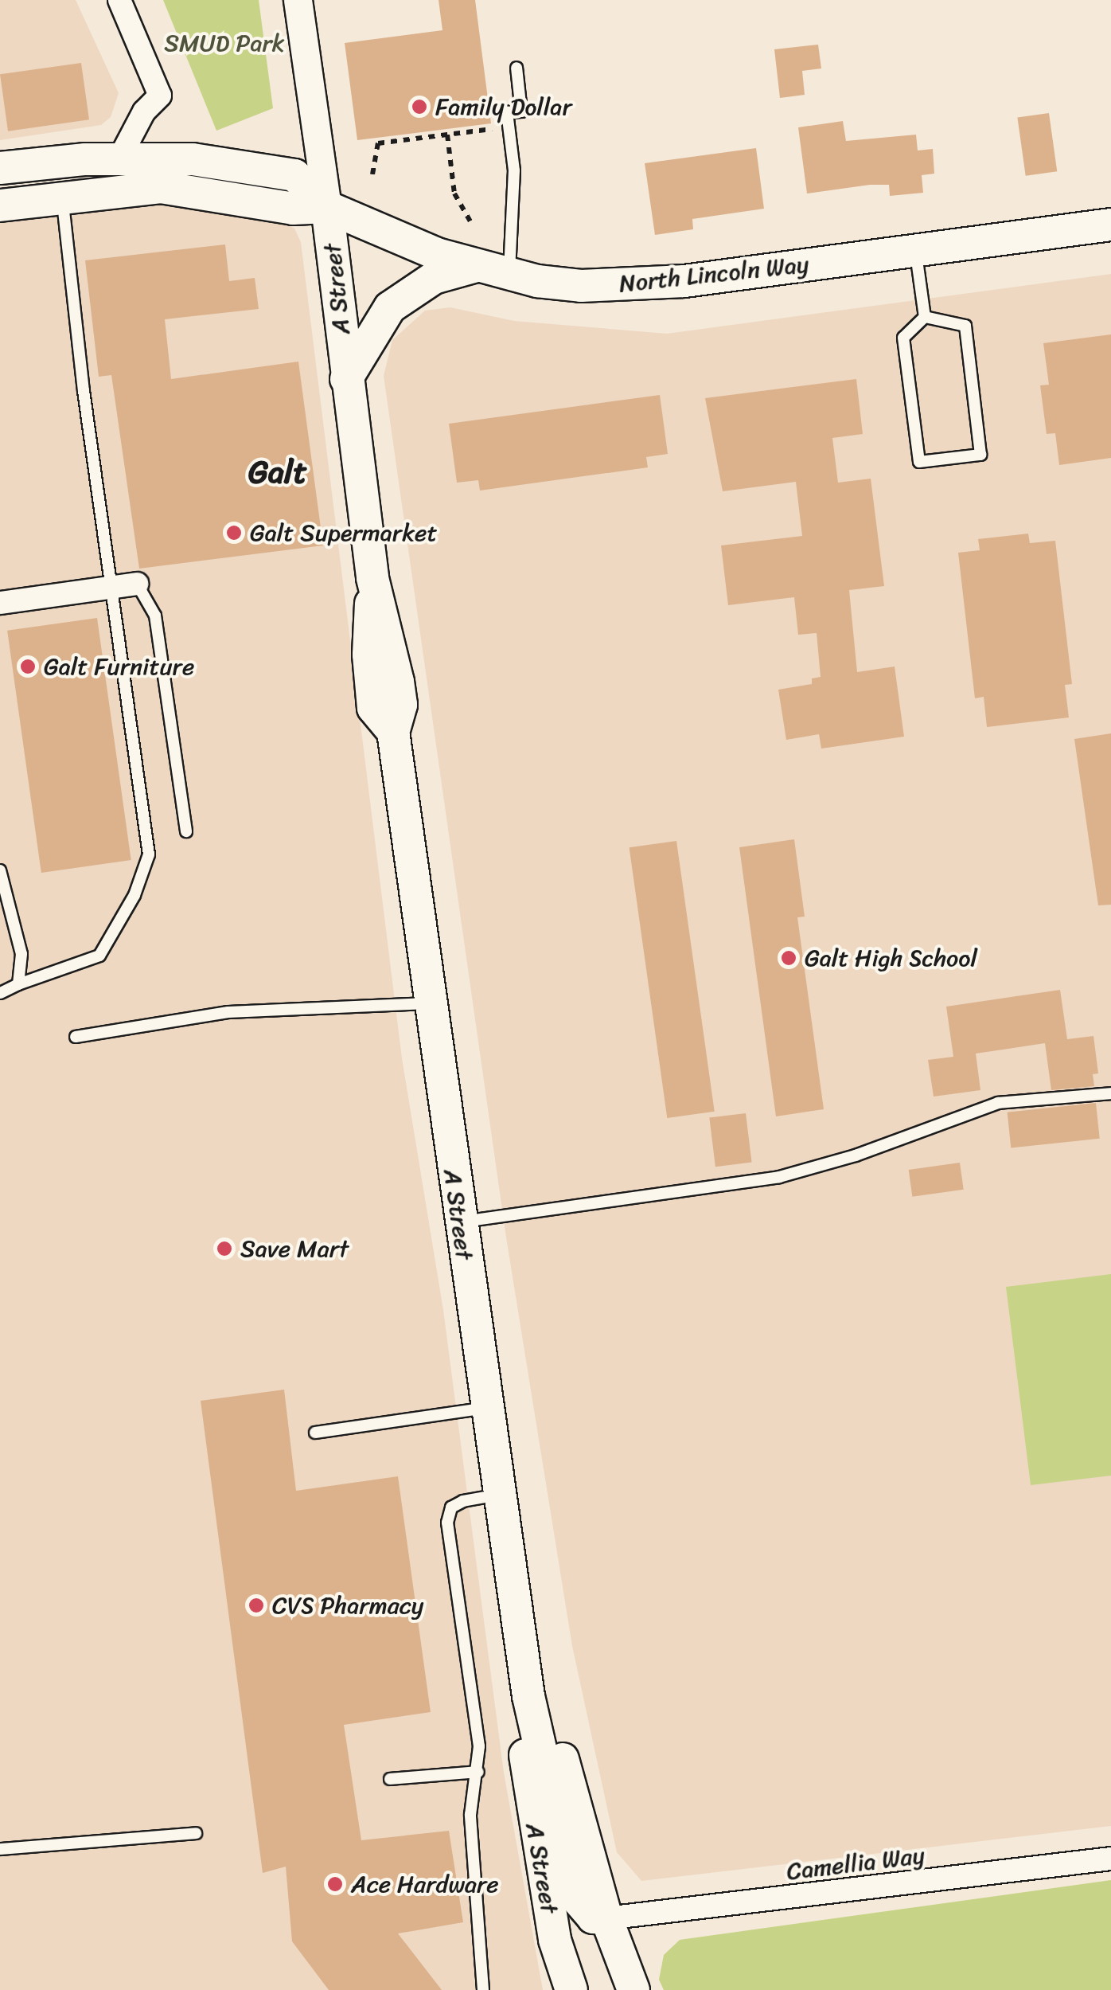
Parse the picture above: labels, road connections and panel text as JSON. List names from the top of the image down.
{
  "streets": {
    "main road": ["North Lincoln Way", "A Street"],
    "street": ["Camellia Way"]
  },
  "crossings": [
    ["North Lincoln Way", "A Street"],
    ["A Street", "Camellia Way"]
  ],
  "districts": ["Galt"],
  "parks": ["SMUD Park"],
  "places": [
    "Family Dollar",
    "Galt Supermarket",
    "Galt Furniture",
    "Galt High School",
    "Save Mart",
    "CVS Pharmacy",
    "Ace Hardware"
  ]
}
